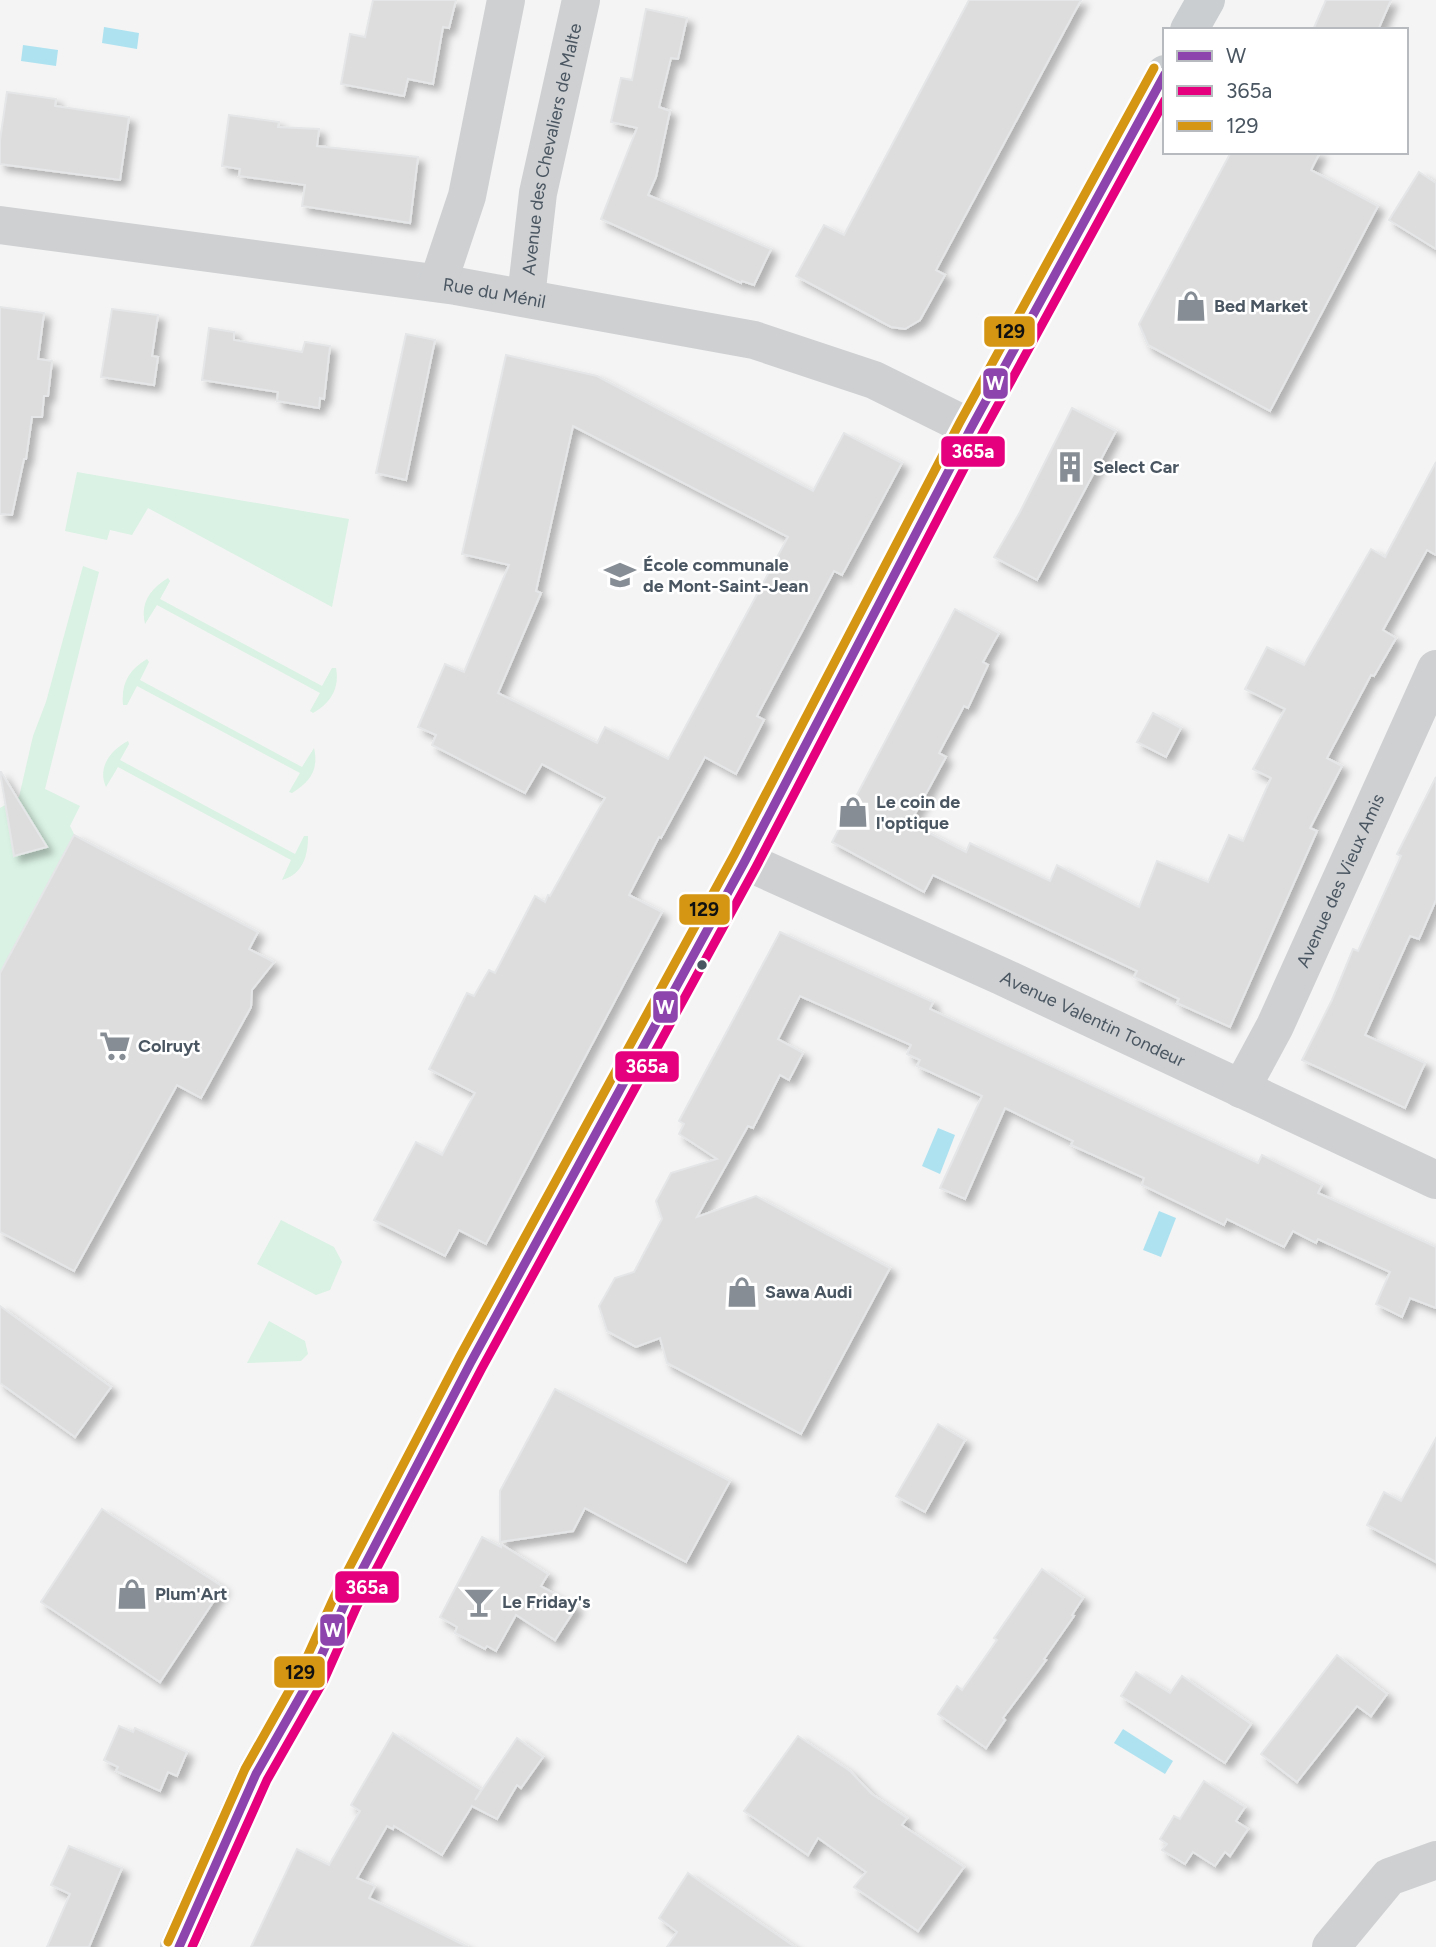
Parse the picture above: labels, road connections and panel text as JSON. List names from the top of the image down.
{
  "streets": {
    "street": [
      "Avenue des Chevaliers de Malte",
      "Rue du Ménil",
      "Avenue des Vieux Amis",
      "Avenue Valentin Tondeur"
    ]
  },
  "crossings": [
    ["Avenue des Chevaliers de Malte", "Rue du Ménil"],
    ["Avenue des Vieux Amis", "Avenue Valentin Tondeur"]
  ],
  "places": {
    "shop": [
      "Bed Market",
      "Le coin de l'optique",
      "Sawa Audi",
      "Plum'Art"
    ],
    "building": ["Select Car"],
    "school or university": ["École communale de Mont-Saint-Jean"],
    "supermarket": ["Colruyt"],
    "bar": ["Le Friday's"]
  },
  "lines": ["transit line 129", "transit line W", "transit line 365a"],
  "legend": ["W", "365a", "129"]
}
